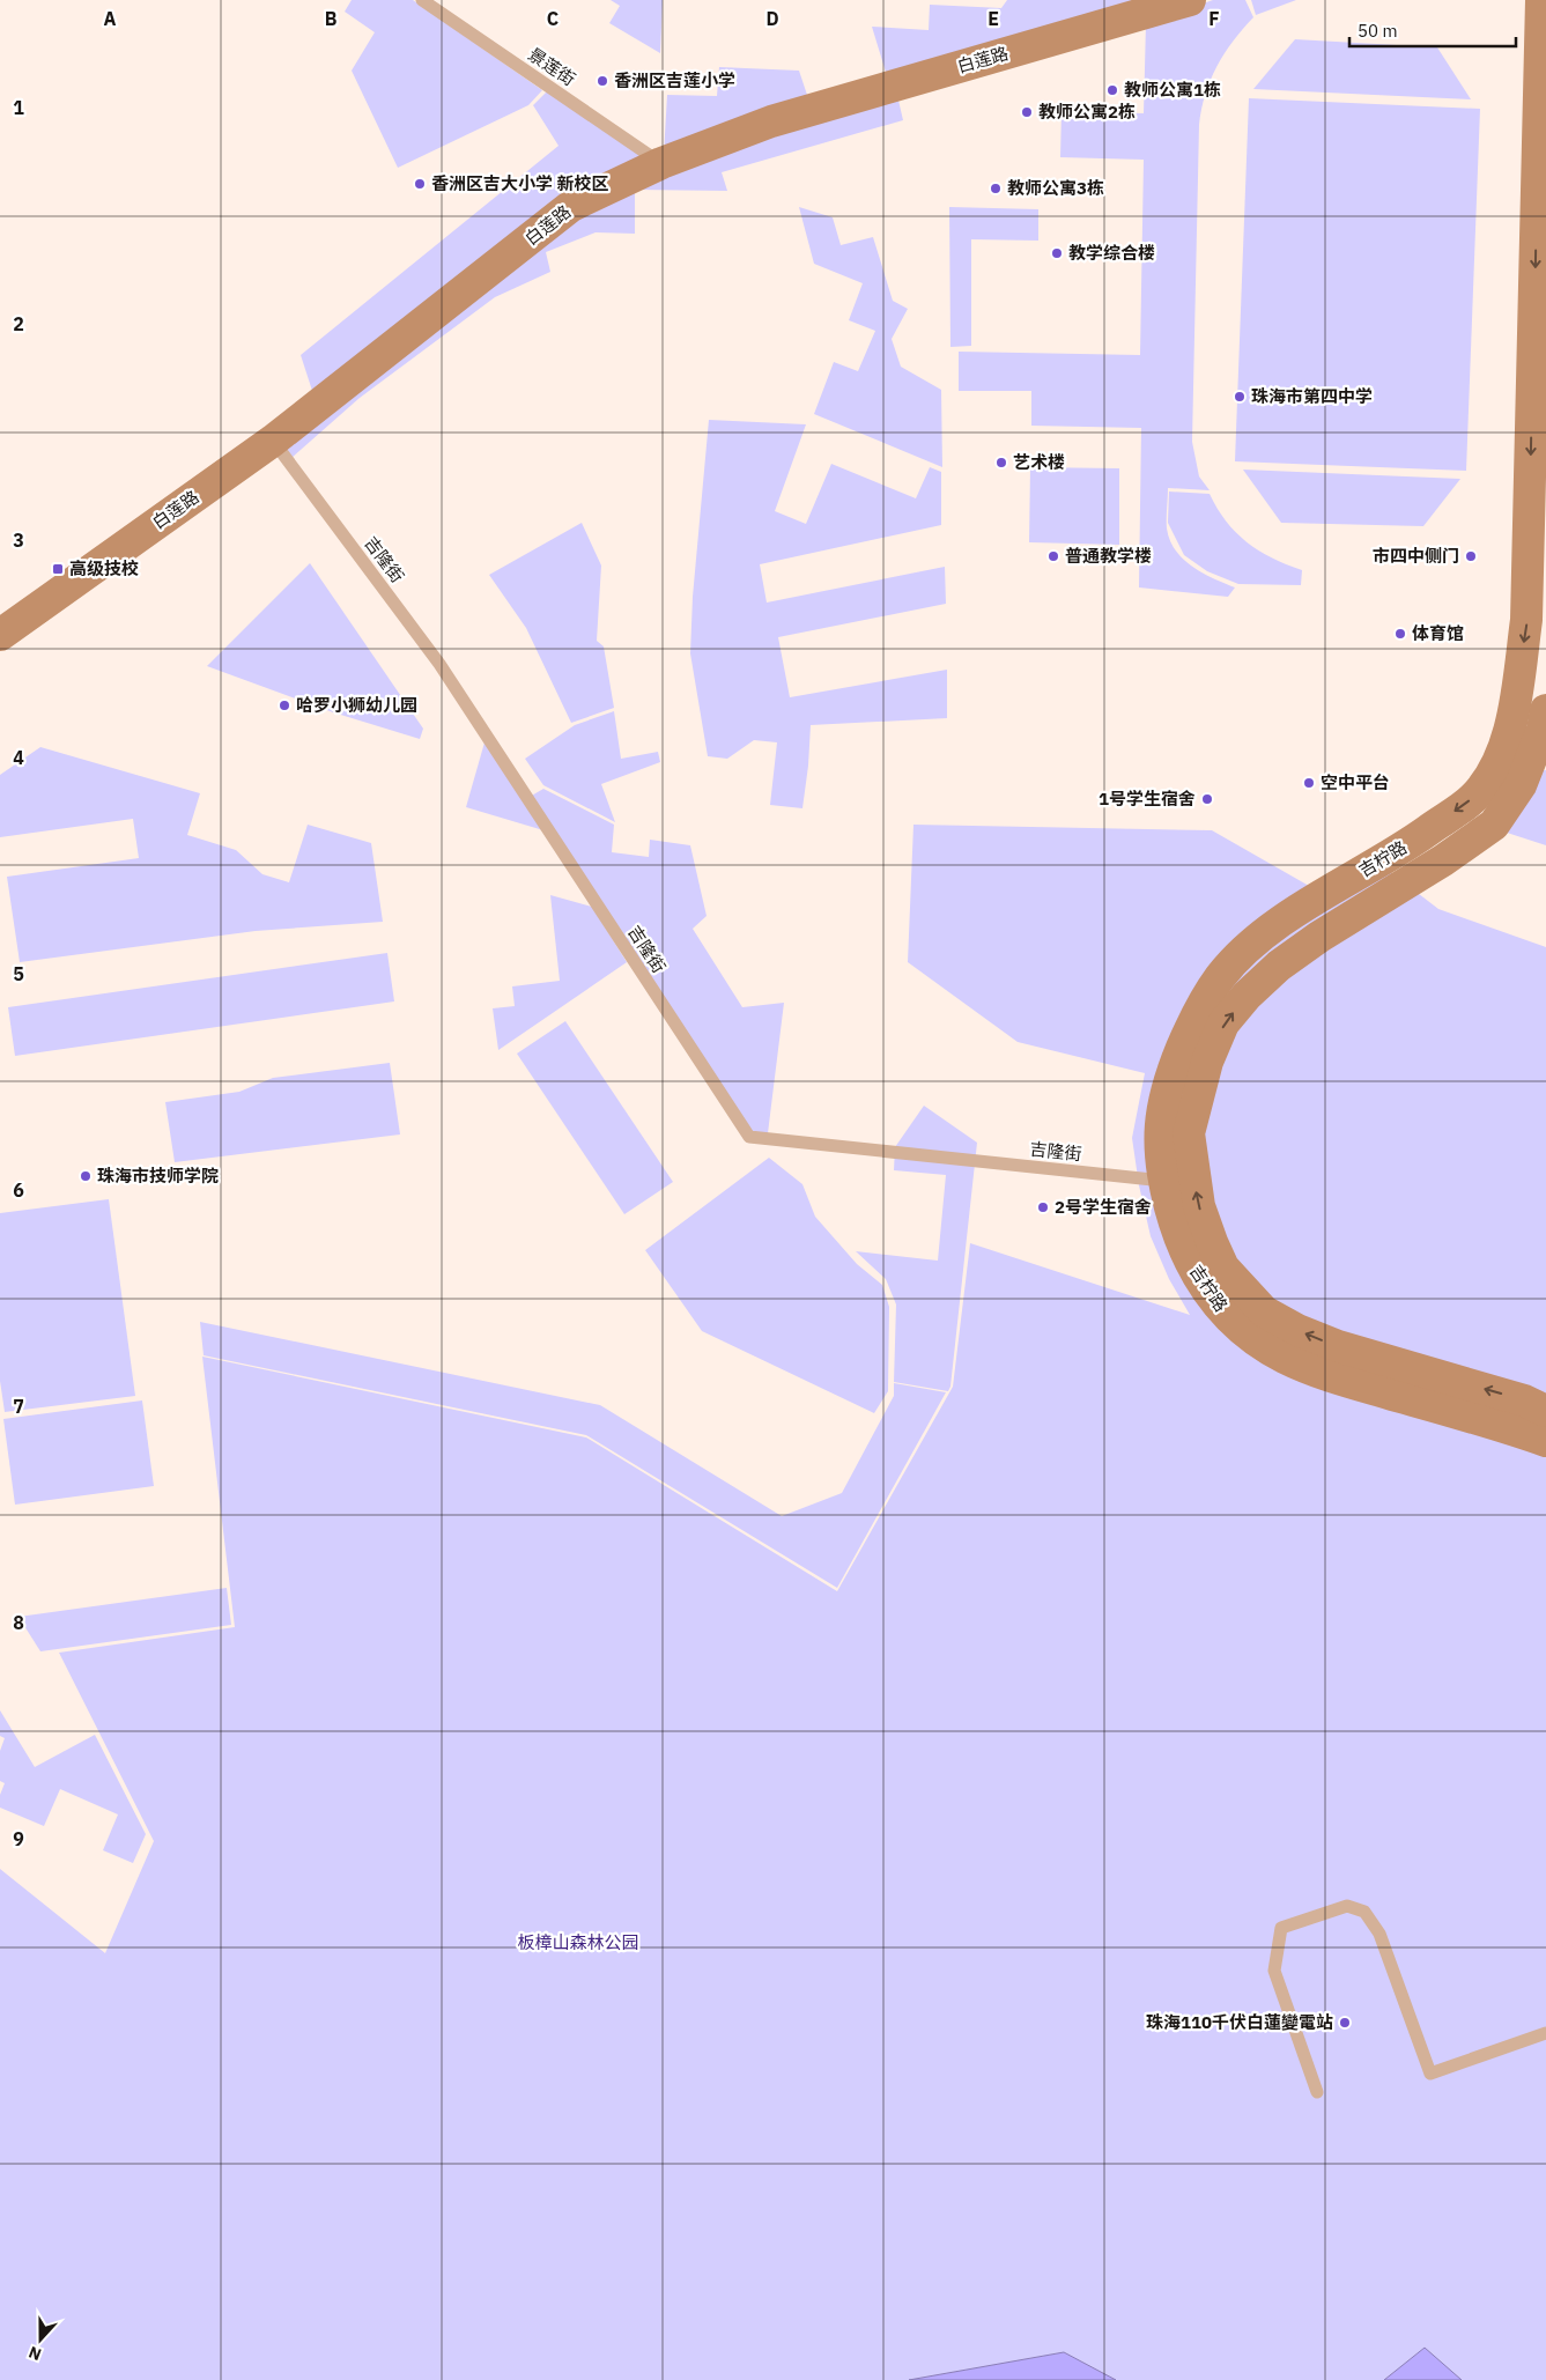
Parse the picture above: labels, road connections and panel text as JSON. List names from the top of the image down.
{
  "streets": {
    "main road": ["白莲路", "吉柠路"],
    "lane": ["景莲街", "吉隆街"]
  },
  "crossings": [
    ["白莲路", "景莲街"],
    ["白莲路", "吉隆街"],
    ["吉隆街", "吉柠路"]
  ],
  "parks": ["板樟山森林公园"],
  "places": {
    "other": [
      "香洲区吉莲小学",
      "教师公寓1栋",
      "教师公寓2栋",
      "香洲区吉大小学 新校区",
      "教师公寓3栋",
      "教学综合楼",
      "珠海市第四中学",
      "艺术楼",
      "普通教学楼",
      "市四中侧门",
      "体育馆",
      "哈罗小狮幼儿园",
      "空中平台",
      "1号学生宿舍",
      "珠海市技师学院",
      "2号学生宿舍",
      "珠海110千伏白蓮變電站"
    ],
    "transit": ["高级技校"]
  },
  "scale_bar": "50 m",
  "north": "bottom",
  "grid": {
    "columns": [
      "A",
      "B",
      "C",
      "D",
      "E",
      "F"
    ],
    "rows": [
      "1",
      "2",
      "3",
      "4",
      "5",
      "6",
      "7",
      "8",
      "9"
    ]
  }
}
